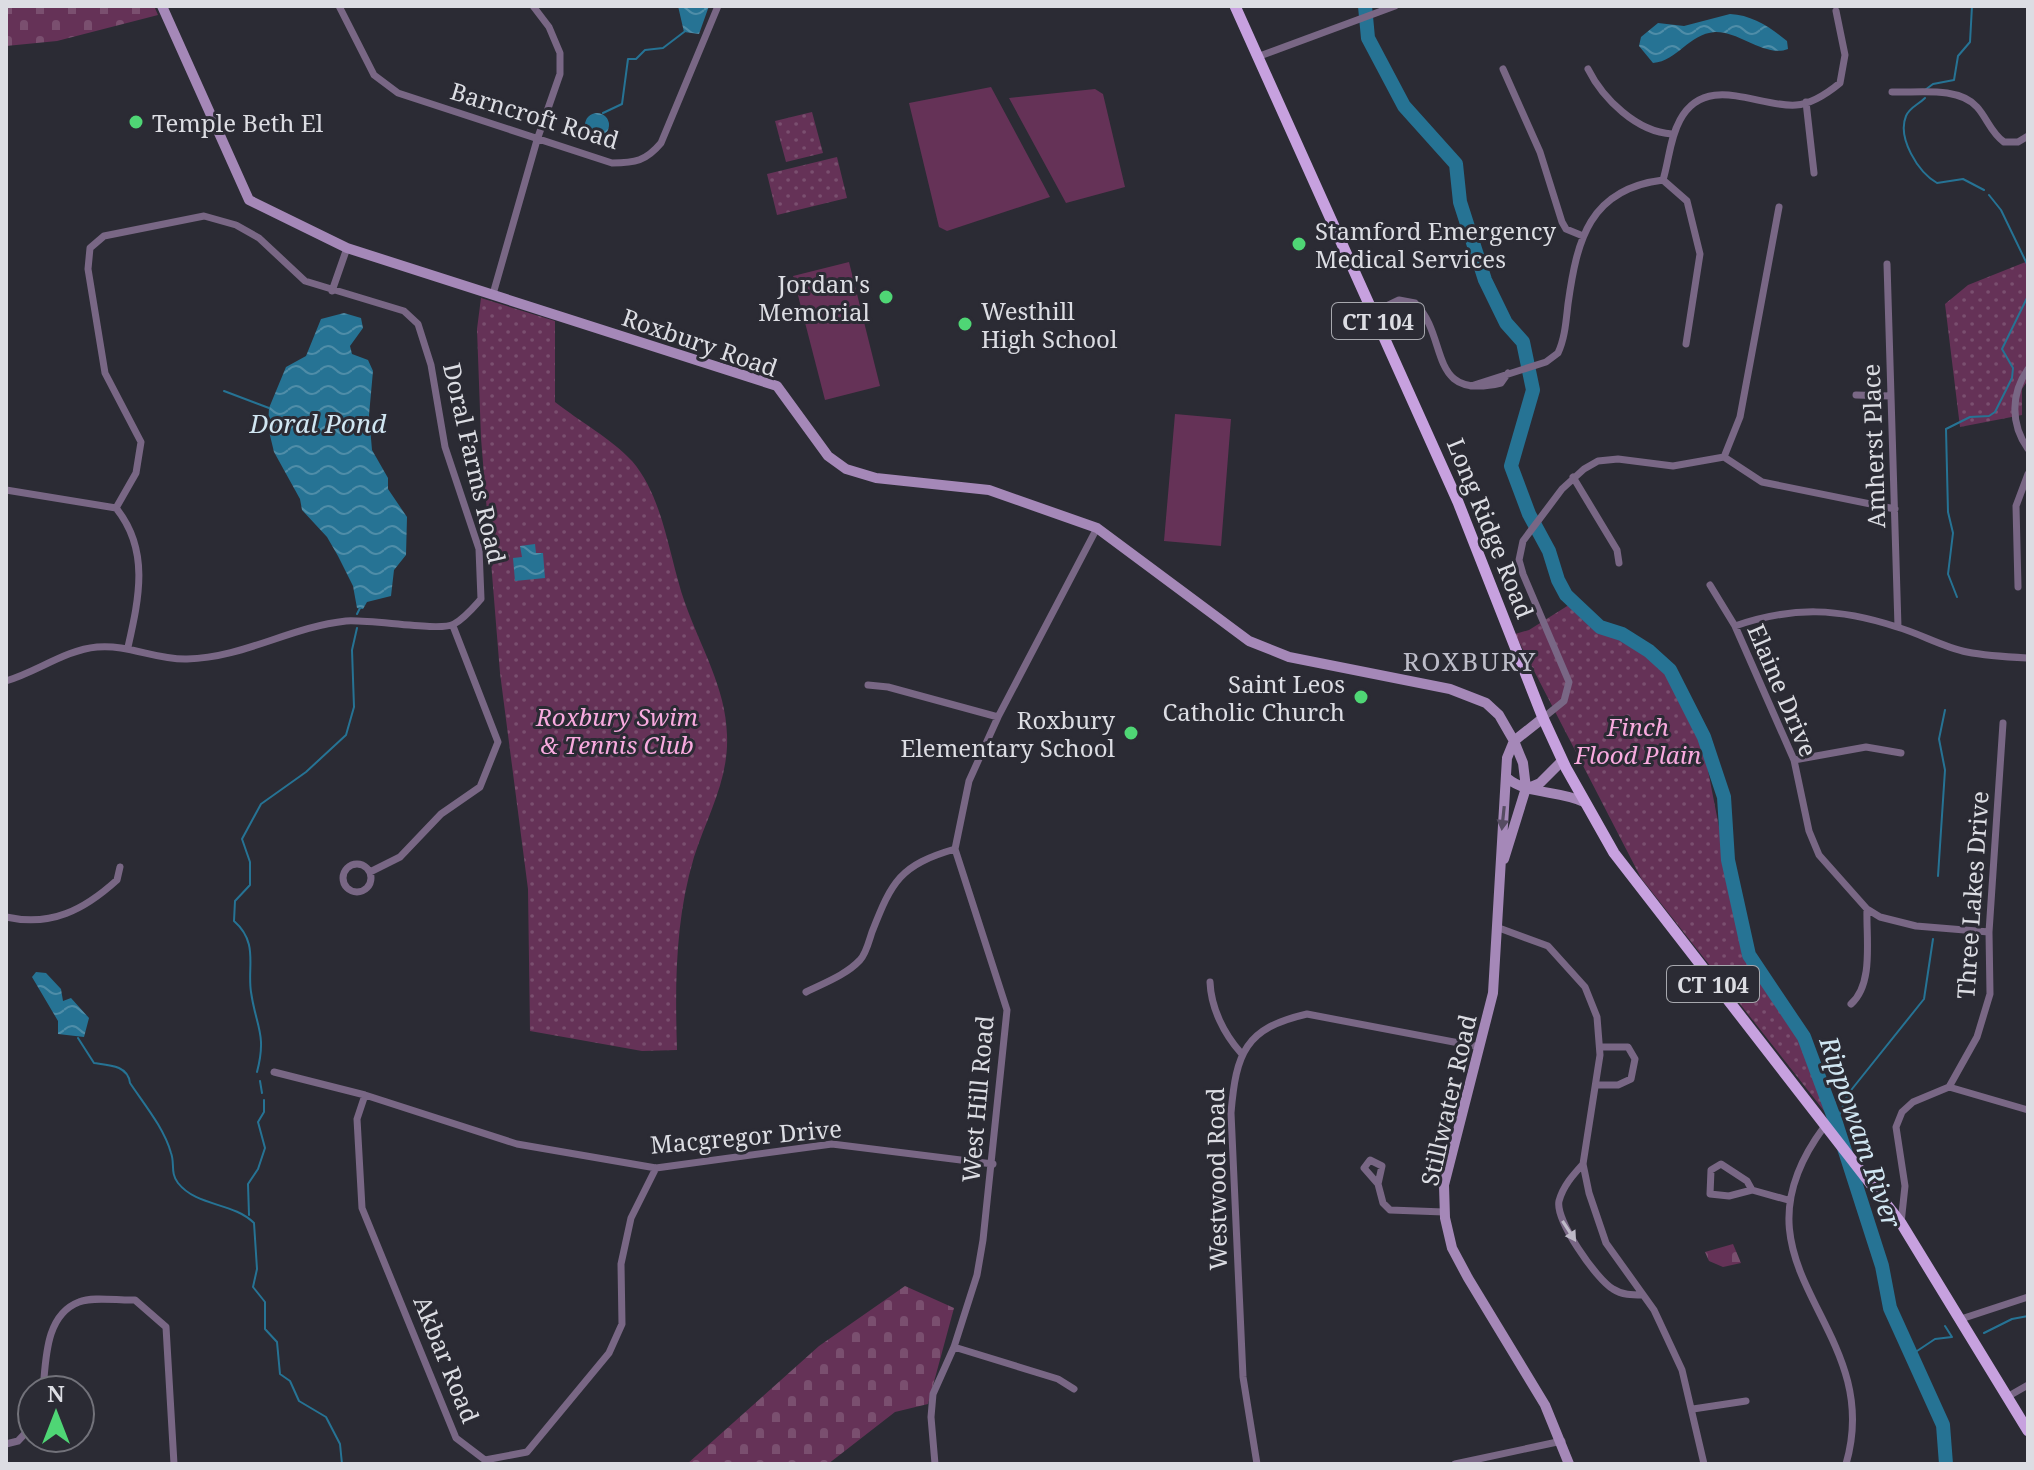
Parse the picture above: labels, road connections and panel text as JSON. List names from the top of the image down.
{
  "streets": {
    "main road": ["CT 104", "Long Ridge Road"],
    "street": [
      "Barncroft Road",
      "Roxbury Road",
      "Amherst Place",
      "Doral Farms Road",
      "Elaine Drive",
      "Three Lakes Drive",
      "West Hill Road",
      "Stillwater Road",
      "Macgregor Drive",
      "Westwood Road",
      "Akbar Road"
    ]
  },
  "crossings": [
    ["Roxbury Road", "West Hill Road"],
    ["Roxbury Road", "Stillwater Road"],
    ["Elaine Drive", "Three Lakes Drive"],
    ["West Hill Road", "Macgregor Drive"],
    ["Macgregor Drive", "Akbar Road"]
  ],
  "districts": ["ROXBURY"],
  "water": ["Doral Pond", "Rippowam River"],
  "parks": ["Roxbury Swim & Tennis Club", "Finch Flood Plain"],
  "places": [
    "Temple Beth El",
    "Stamford Emergency Medical Services",
    "Jordan's Memorial",
    "Westhill High School",
    "Saint Leos Catholic Church",
    "Roxbury Elementary School"
  ],
  "north": "top"
}
